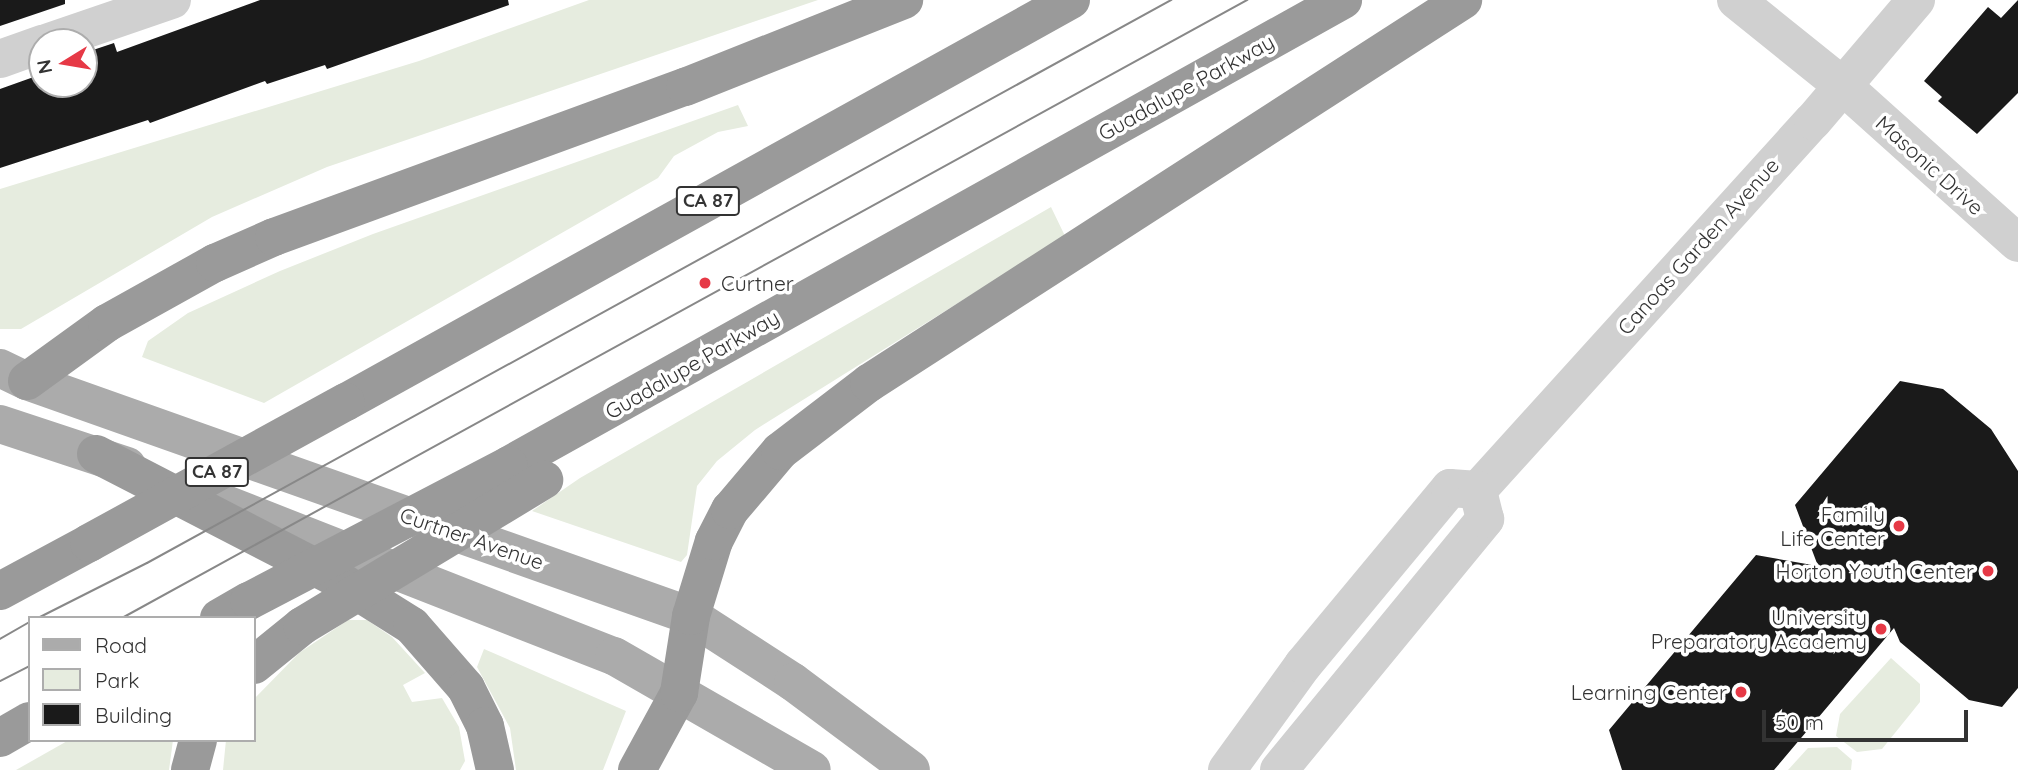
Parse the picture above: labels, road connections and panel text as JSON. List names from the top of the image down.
{
  "streets": {
    "highway": ["Guadalupe Parkway", "CA 87"],
    "main road": ["Curtner Avenue"],
    "street": ["Masonic Drive", "Canoas Garden Avenue"]
  },
  "crossings": [
    ["Masonic Drive", "Canoas Garden Avenue"]
  ],
  "places": [
    "Curtner",
    "Family Life Center",
    "Horton Youth Center",
    "University Preparatory Academy",
    "Learning Center"
  ],
  "legend": ["Road", "Park", "Building"],
  "scale_bar": "50 m",
  "north": "left"
}
